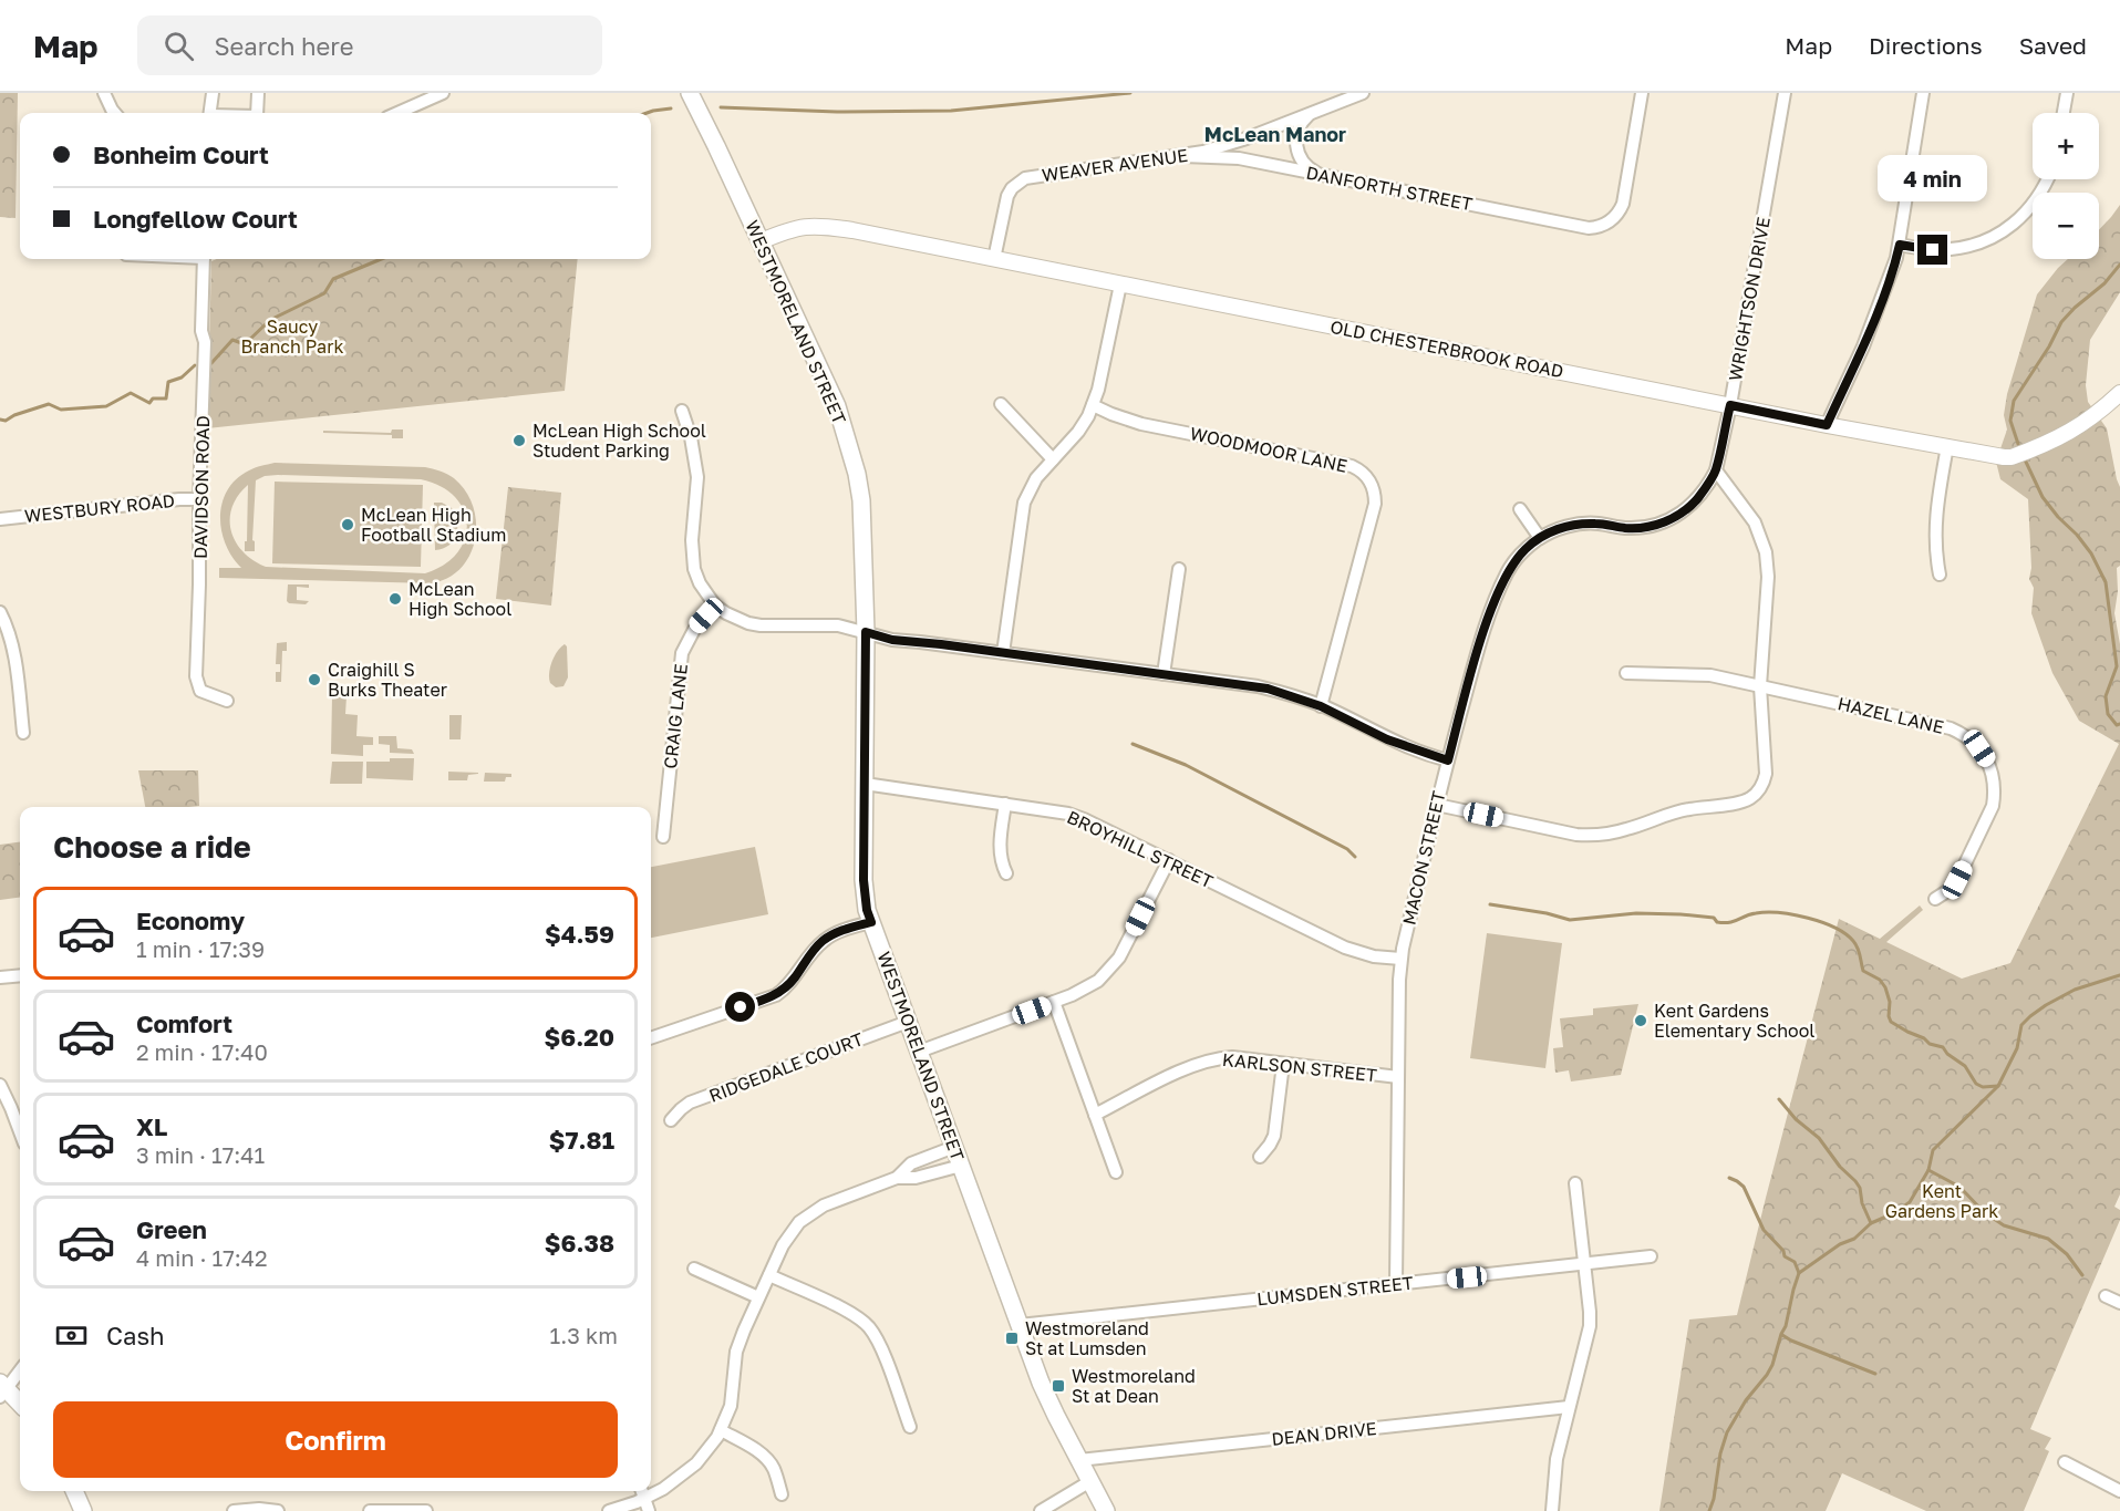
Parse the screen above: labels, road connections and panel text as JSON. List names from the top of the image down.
{
  "streets": {
    "main road": ["WESTMORELAND STREET"],
    "street": [
      "WEAVER AVENUE",
      "DANFORTH STREET",
      "WRIGHTSON DRIVE",
      "OLD CHESTERBROOK ROAD",
      "WOODMOOR LANE",
      "DAVIDSON ROAD",
      "WESTBURY ROAD",
      "HAZEL LANE",
      "CRAIG LANE",
      "BROYHILL STREET",
      "MACON STREET",
      "RIDGEDALE COURT",
      "KARLSON STREET",
      "LUMSDEN STREET",
      "DEAN DRIVE"
    ]
  },
  "crossings": [
    ["WEAVER AVENUE", "DANFORTH STREET"],
    ["WEAVER AVENUE", "OLD CHESTERBROOK ROAD"],
    ["WRIGHTSON DRIVE", "OLD CHESTERBROOK ROAD"],
    ["WRIGHTSON DRIVE", "MACON STREET"],
    ["WESTMORELAND STREET", "OLD CHESTERBROOK ROAD"],
    ["WESTMORELAND STREET", "BROYHILL STREET"],
    ["WESTMORELAND STREET", "RIDGEDALE COURT"],
    ["WESTMORELAND STREET", "LUMSDEN STREET"],
    ["WESTMORELAND STREET", "DEAN DRIVE"],
    ["DAVIDSON ROAD", "WESTBURY ROAD"],
    ["BROYHILL STREET", "MACON STREET"],
    ["MACON STREET", "KARLSON STREET"],
    ["MACON STREET", "LUMSDEN STREET"]
  ],
  "districts": ["McLean Manor"],
  "parks": ["Saucy Branch Park", "Kent Gardens Park"],
  "places": {
    "other": [
      "McLean High School Student Parking",
      "McLean High Football Stadium",
      "McLean High School",
      "Craighill S Burks Theater",
      "Kent Gardens Elementary School"
    ],
    "transit": ["Westmoreland St at Lumsden", "Westmoreland St at Dean"]
  },
  "page": {
    "header": "Map",
    "search": "Search here",
    "nav": ["Map", "Directions", "Saved"],
    "map_buttons": ["+", "−"],
    "banner": ["Bonheim Court", "Longfellow Court"],
    "bubble": "4 min",
    "heading": "Choose a ride",
    "list": [
      {
        "name": "Economy",
        "note": "1 min · 17:39",
        "value": "$4.59"
      },
      {
        "name": "Comfort",
        "note": "2 min · 17:40",
        "value": "$6.20"
      },
      {
        "name": "XL",
        "note": "3 min · 17:41",
        "value": "$7.81"
      },
      {
        "name": "Green",
        "note": "4 min · 17:42",
        "value": "$6.38"
      }
    ],
    "pay": ["Cash", "1.3 km"],
    "buttons": "Confirm"
  }
}
